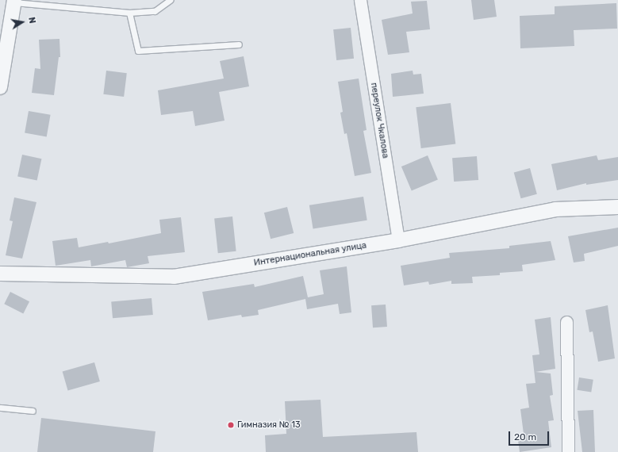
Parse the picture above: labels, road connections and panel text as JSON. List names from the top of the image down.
{
  "streets": {
    "street": ["переулок Чкалова", "Интернациональная улица"]
  },
  "crossings": [
    ["переулок Чкалова", "Интернациональная улица"]
  ],
  "places": ["Гимназия № 13"],
  "scale_bar": "20 m",
  "north": "right"
}
